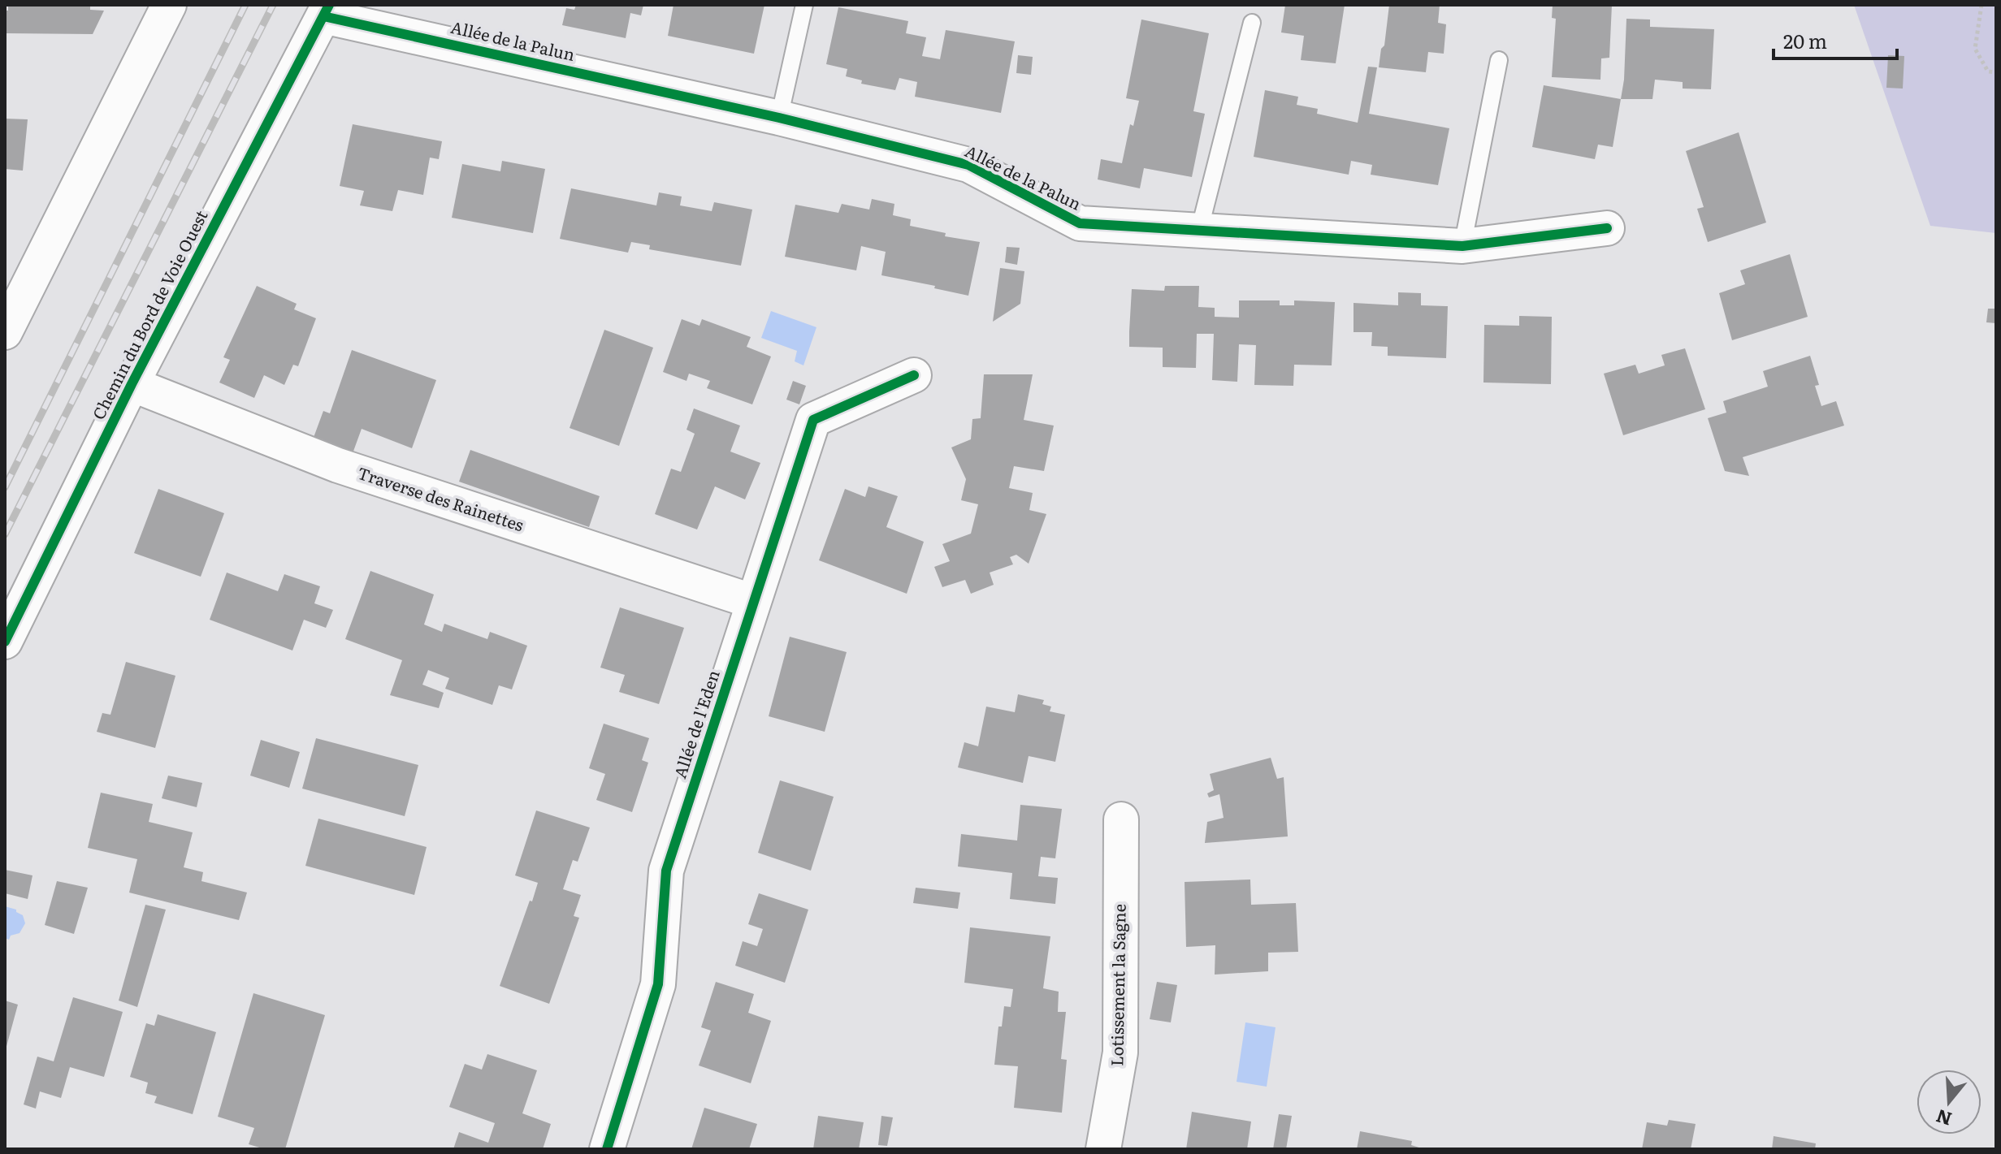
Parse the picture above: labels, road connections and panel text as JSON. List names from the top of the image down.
{
  "streets": {
    "street": [
      "Allée de la Palun",
      "Chemin du Bord de Voie Ouest",
      "Traverse des Rainettes",
      "Allée de l'Eden",
      "Lotissement la Sagne"
    ]
  },
  "crossings": [
    ["Allée de la Palun", "Chemin du Bord de Voie Ouest"],
    ["Chemin du Bord de Voie Ouest", "Traverse des Rainettes"],
    ["Traverse des Rainettes", "Allée de l'Eden"]
  ],
  "scale_bar": "20 m",
  "north": "bottom"
}
